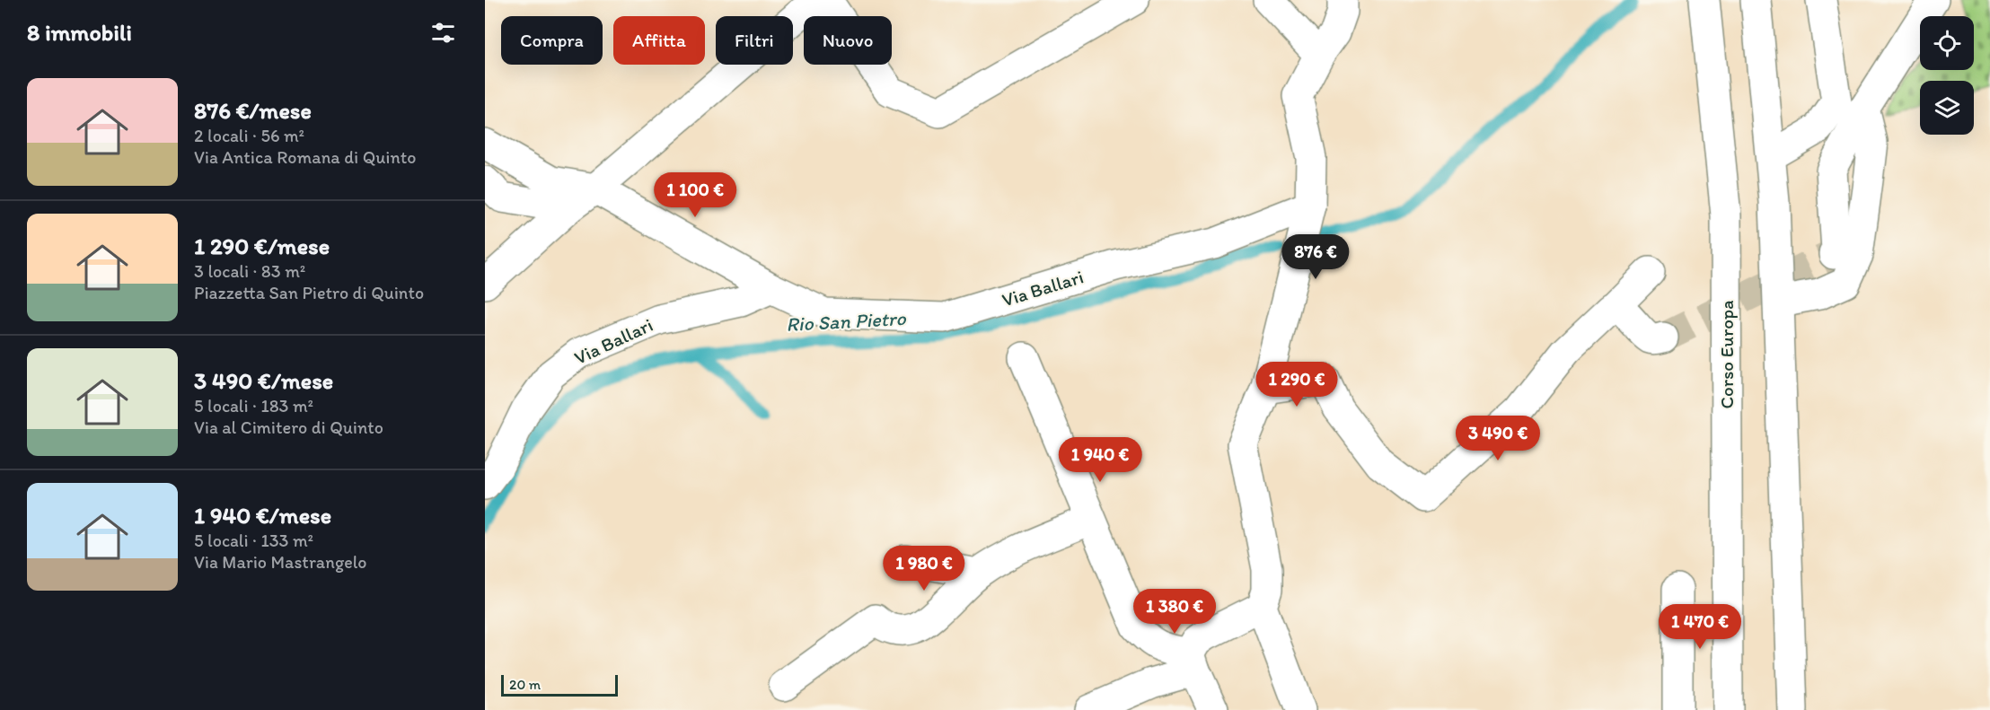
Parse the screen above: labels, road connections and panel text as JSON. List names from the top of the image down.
{
  "streets": {
    "street": ["Via Ballari", "Corso Europa"]
  },
  "water": ["Rio San Pietro"],
  "scale_bar": "20 m",
  "page": {
    "heading": "8 immobili",
    "chip": [
      "Compra",
      "Affitta",
      "Filtri",
      "Nuovo"
    ],
    "list": [
      {
        "name": "876 €/mese",
        "note": "2 locali · 56 m² · Via Antica Romana di Quinto"
      },
      {
        "name": "1 290 €/mese",
        "note": "3 locali · 83 m² · Piazzetta San Pietro di Quinto"
      },
      {
        "name": "3 490 €/mese",
        "note": "5 locali · 183 m² · Via al Cimitero di Quinto"
      },
      {
        "name": "1 940 €/mese",
        "note": "5 locali · 133 m² · Via Mario Mastrangelo"
      }
    ],
    "price": [
      "1 100 €",
      "876 €",
      "1 290 €",
      "3 490 €",
      "1 940 €",
      "1 980 €",
      "1 380 €",
      "1 470 €"
    ],
    "scale": "20 m"
  }
}
